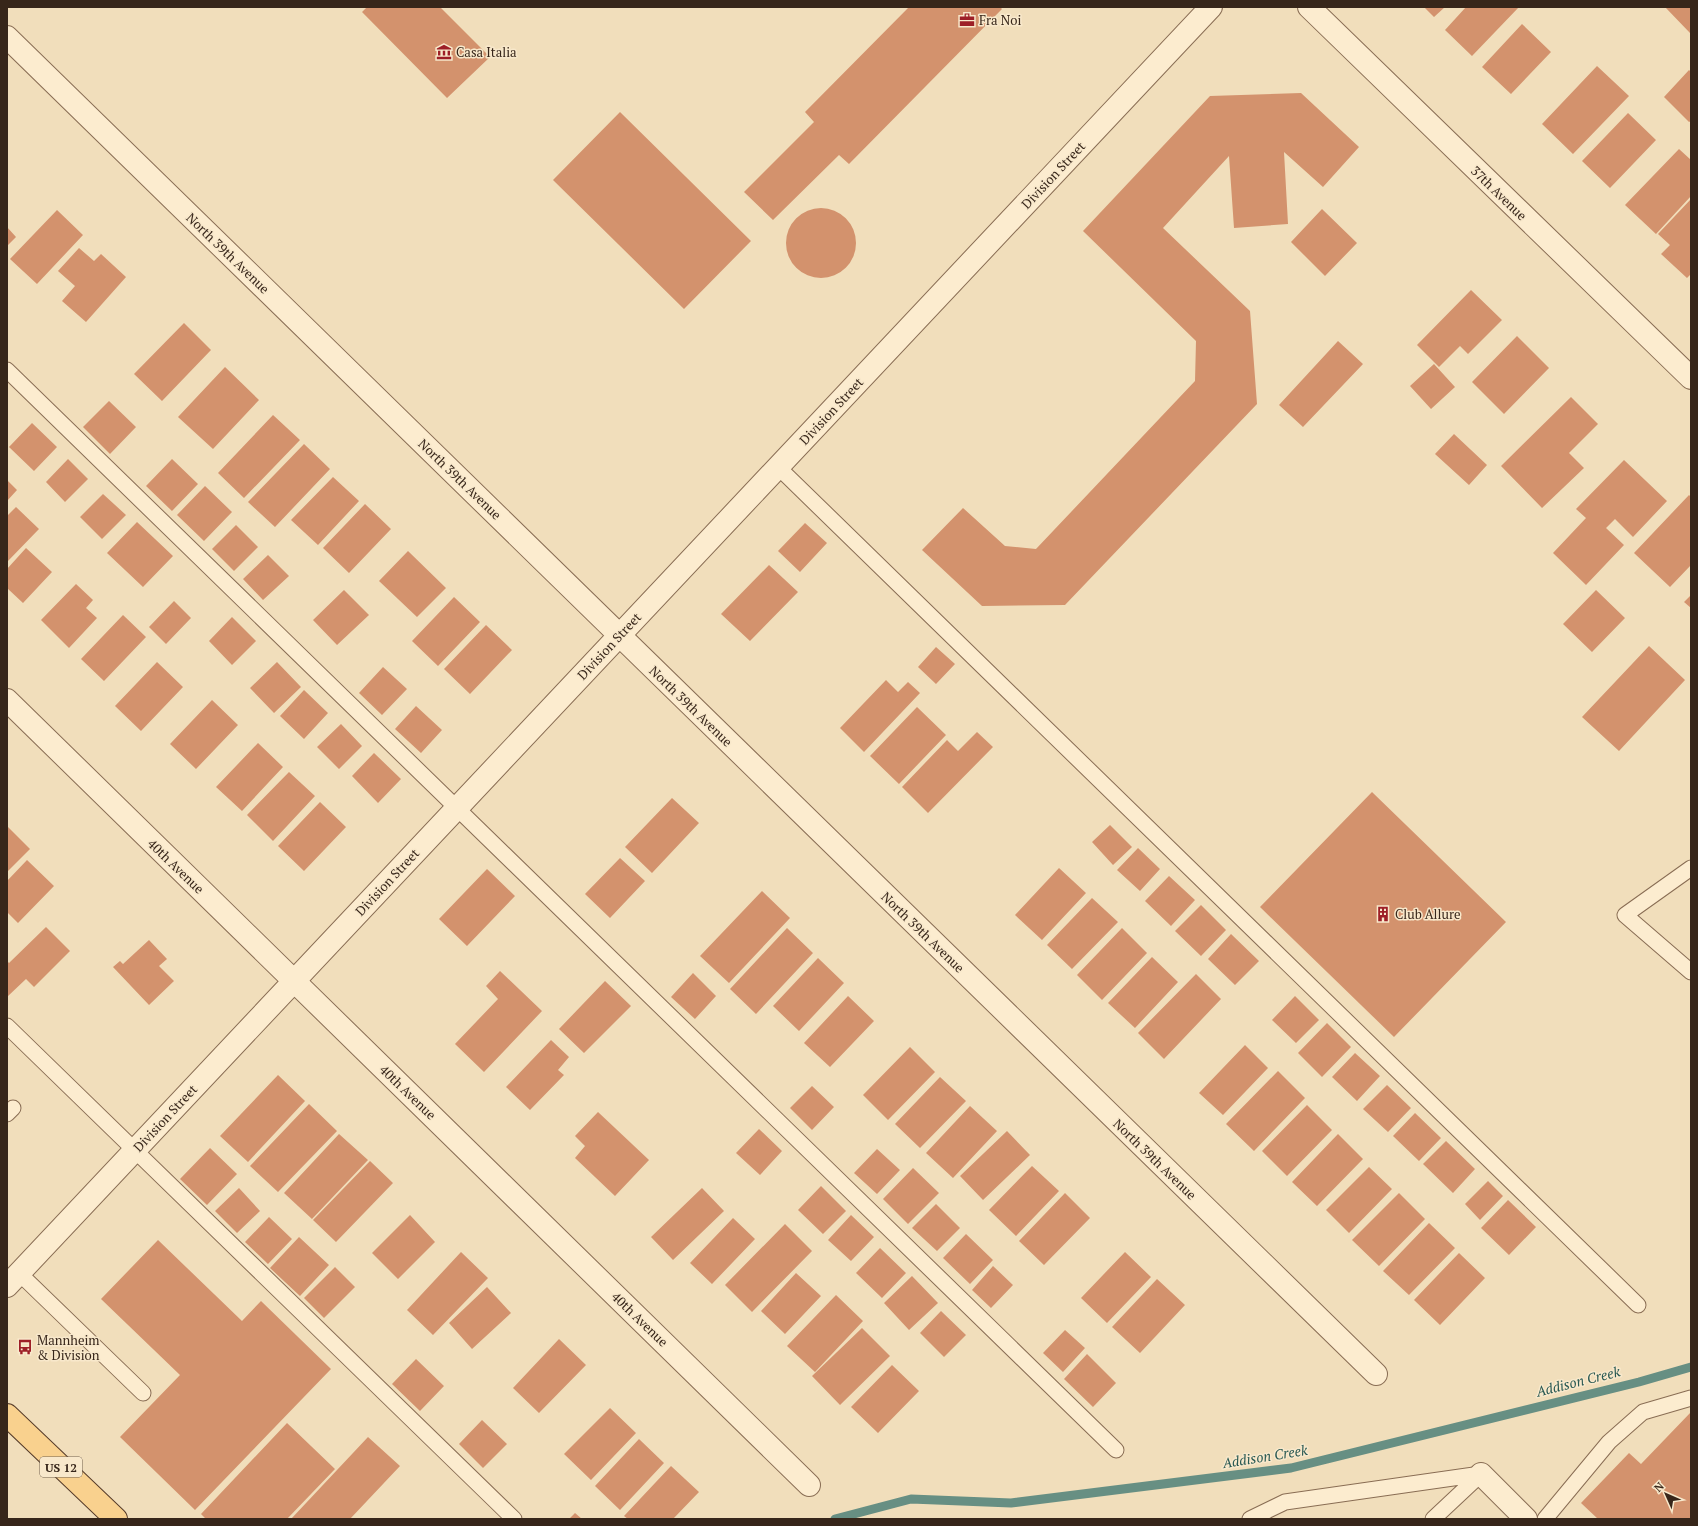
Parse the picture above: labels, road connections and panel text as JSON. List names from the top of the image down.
{
  "streets": {
    "main road": ["US 12"],
    "street": [
      "Division Street",
      "37th Avenue",
      "North 39th Avenue",
      "40th Avenue"
    ]
  },
  "crossings": [
    ["Division Street", "North 39th Avenue"],
    ["Division Street", "40th Avenue"]
  ],
  "water": ["Addison Creek"],
  "places": {
    "office": ["Fra Noi"],
    "museum": ["Casa Italia"],
    "building": ["Club Allure"],
    "bus stop": ["Mannheim & Division"]
  },
  "north": "top left"
}
